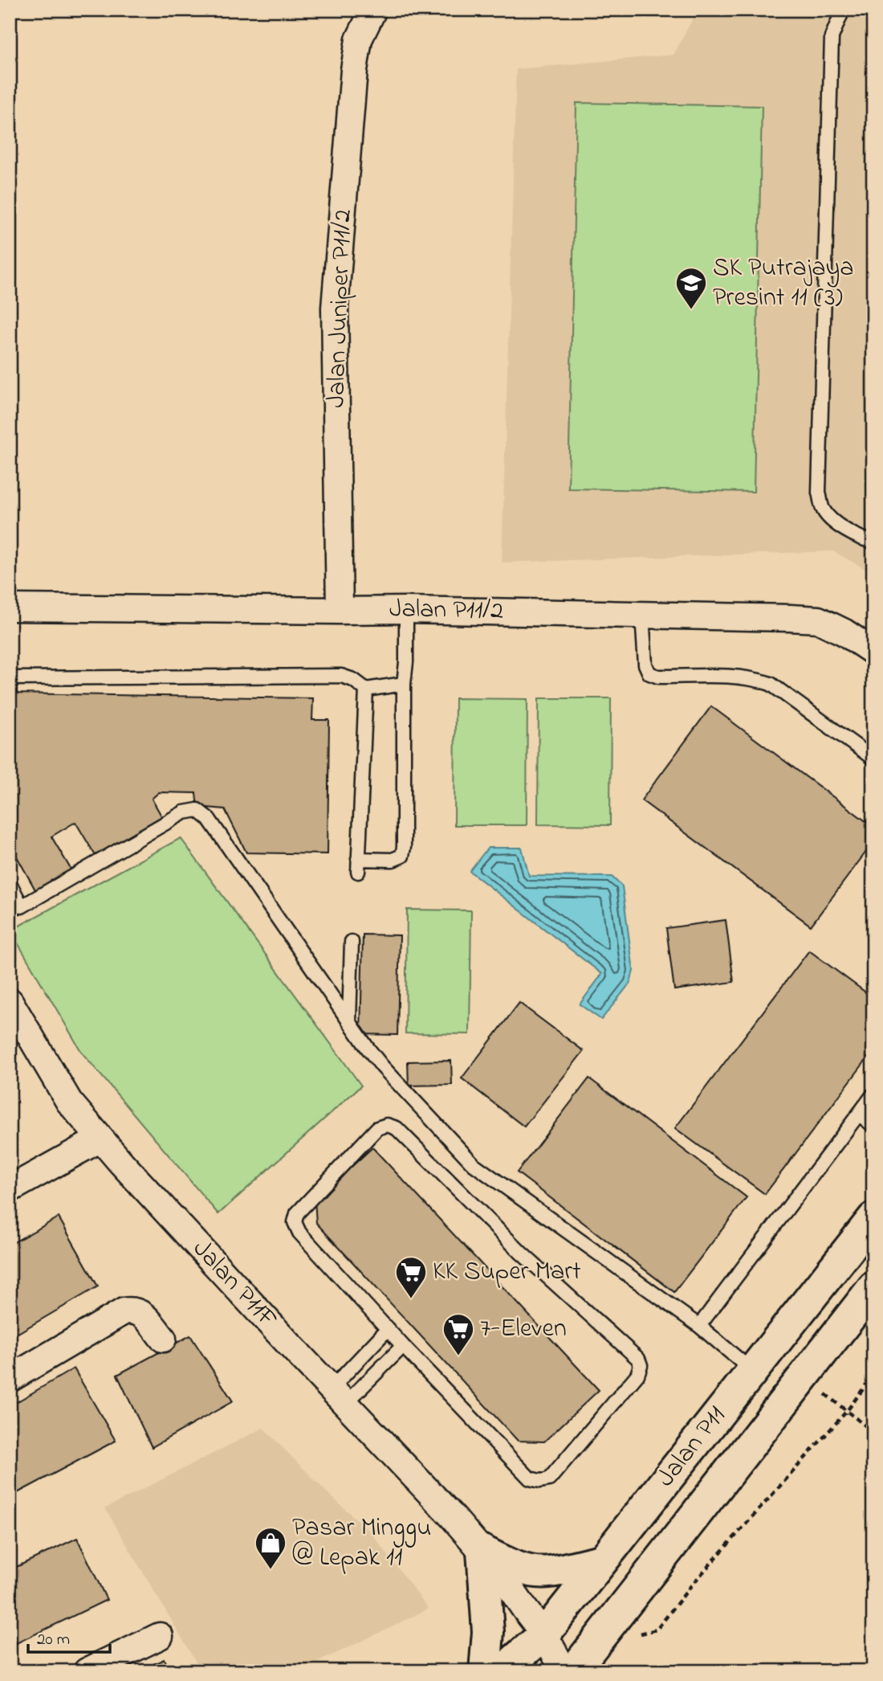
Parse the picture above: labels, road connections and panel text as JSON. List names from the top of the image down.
{
  "streets": {
    "main road": ["Jalan P11"],
    "street": ["Jalan Juniper P11/2", "Jalan P11/2", "Jalan P11F"]
  },
  "crossings": [
    ["Jalan Juniper P11/2", "Jalan P11/2"],
    ["Jalan P11F", "Jalan P11"]
  ],
  "places": {
    "school or university": ["SK Putrajaya Presint 11 (3)"],
    "supermarket": ["KK Super Mart", "7-Eleven"],
    "shop": ["Pasar Minggu @ Lepak 11"]
  },
  "scale_bar": "20 m"
}
